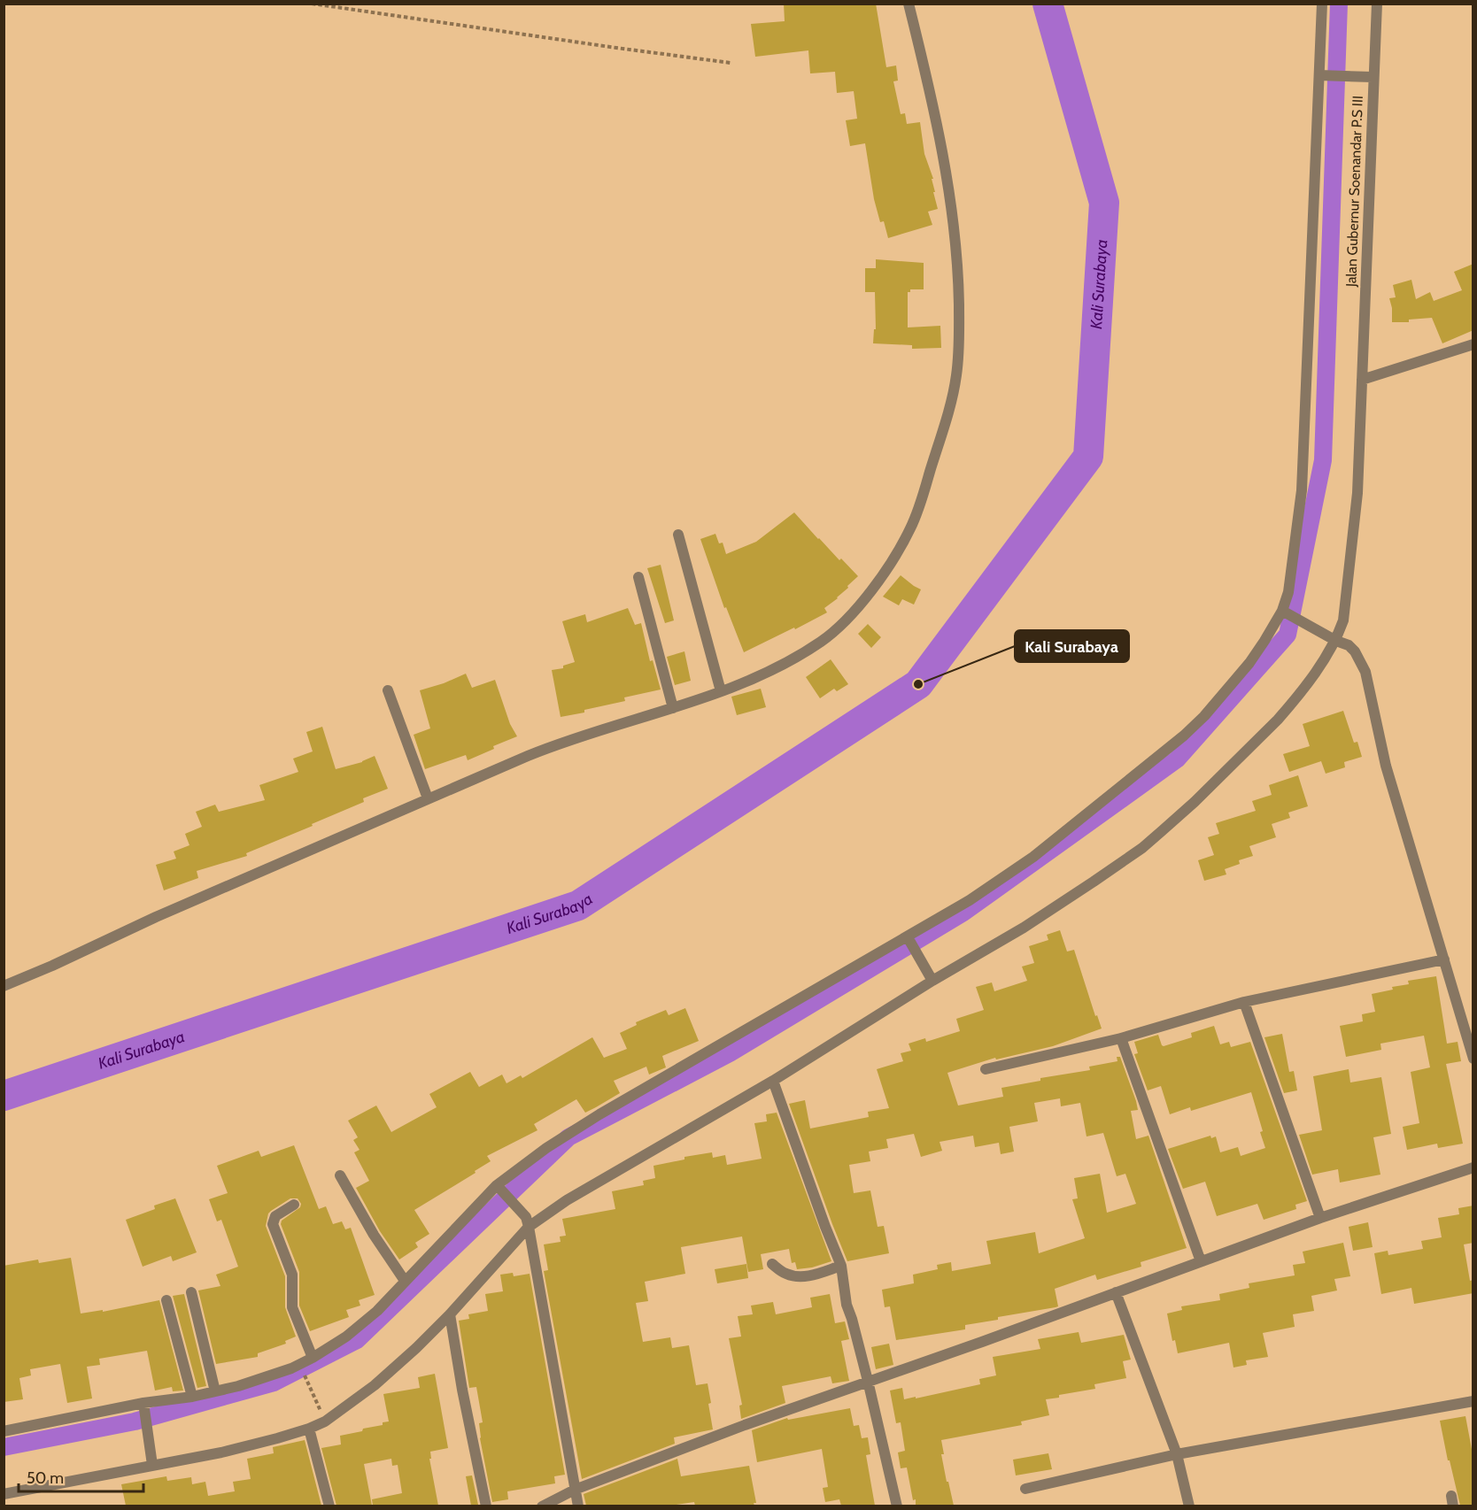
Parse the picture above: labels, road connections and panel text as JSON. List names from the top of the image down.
{
  "streets": {
    "street": ["Jalan Gubernur Soenandar P.S III"]
  },
  "water": ["Kali Surabaya"],
  "places": ["Kali Surabaya"],
  "scale_bar": "50 m"
}
